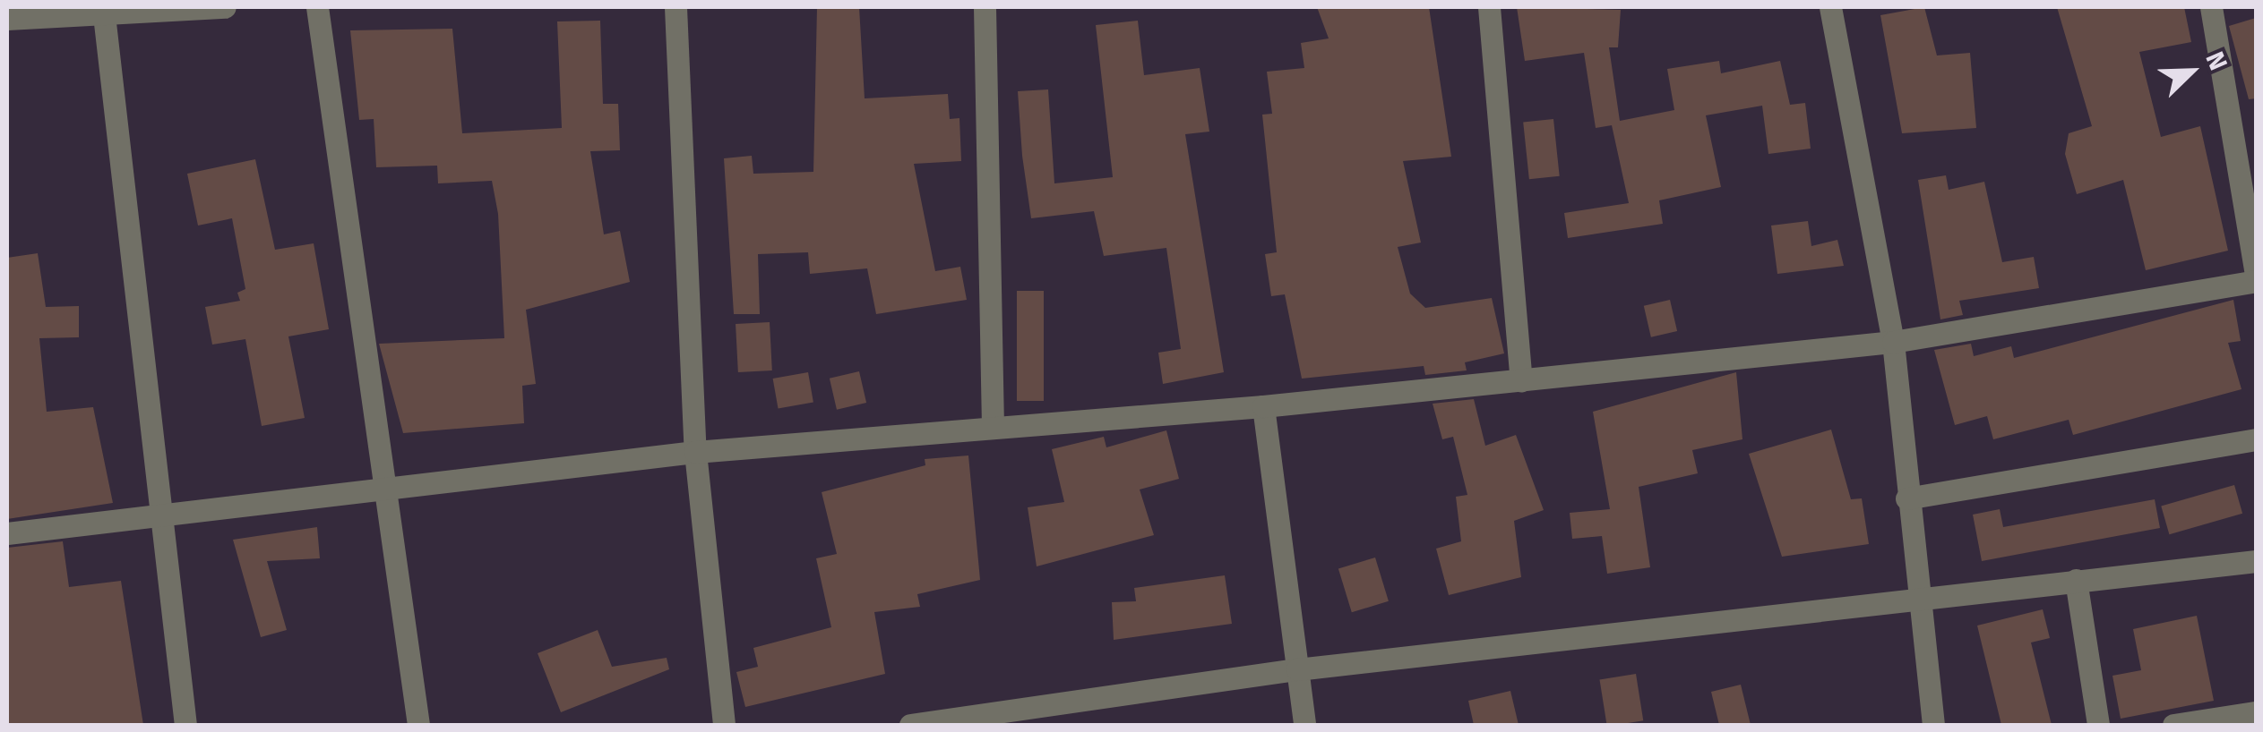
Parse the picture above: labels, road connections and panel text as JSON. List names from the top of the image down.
{
  "north": "top right"
}
